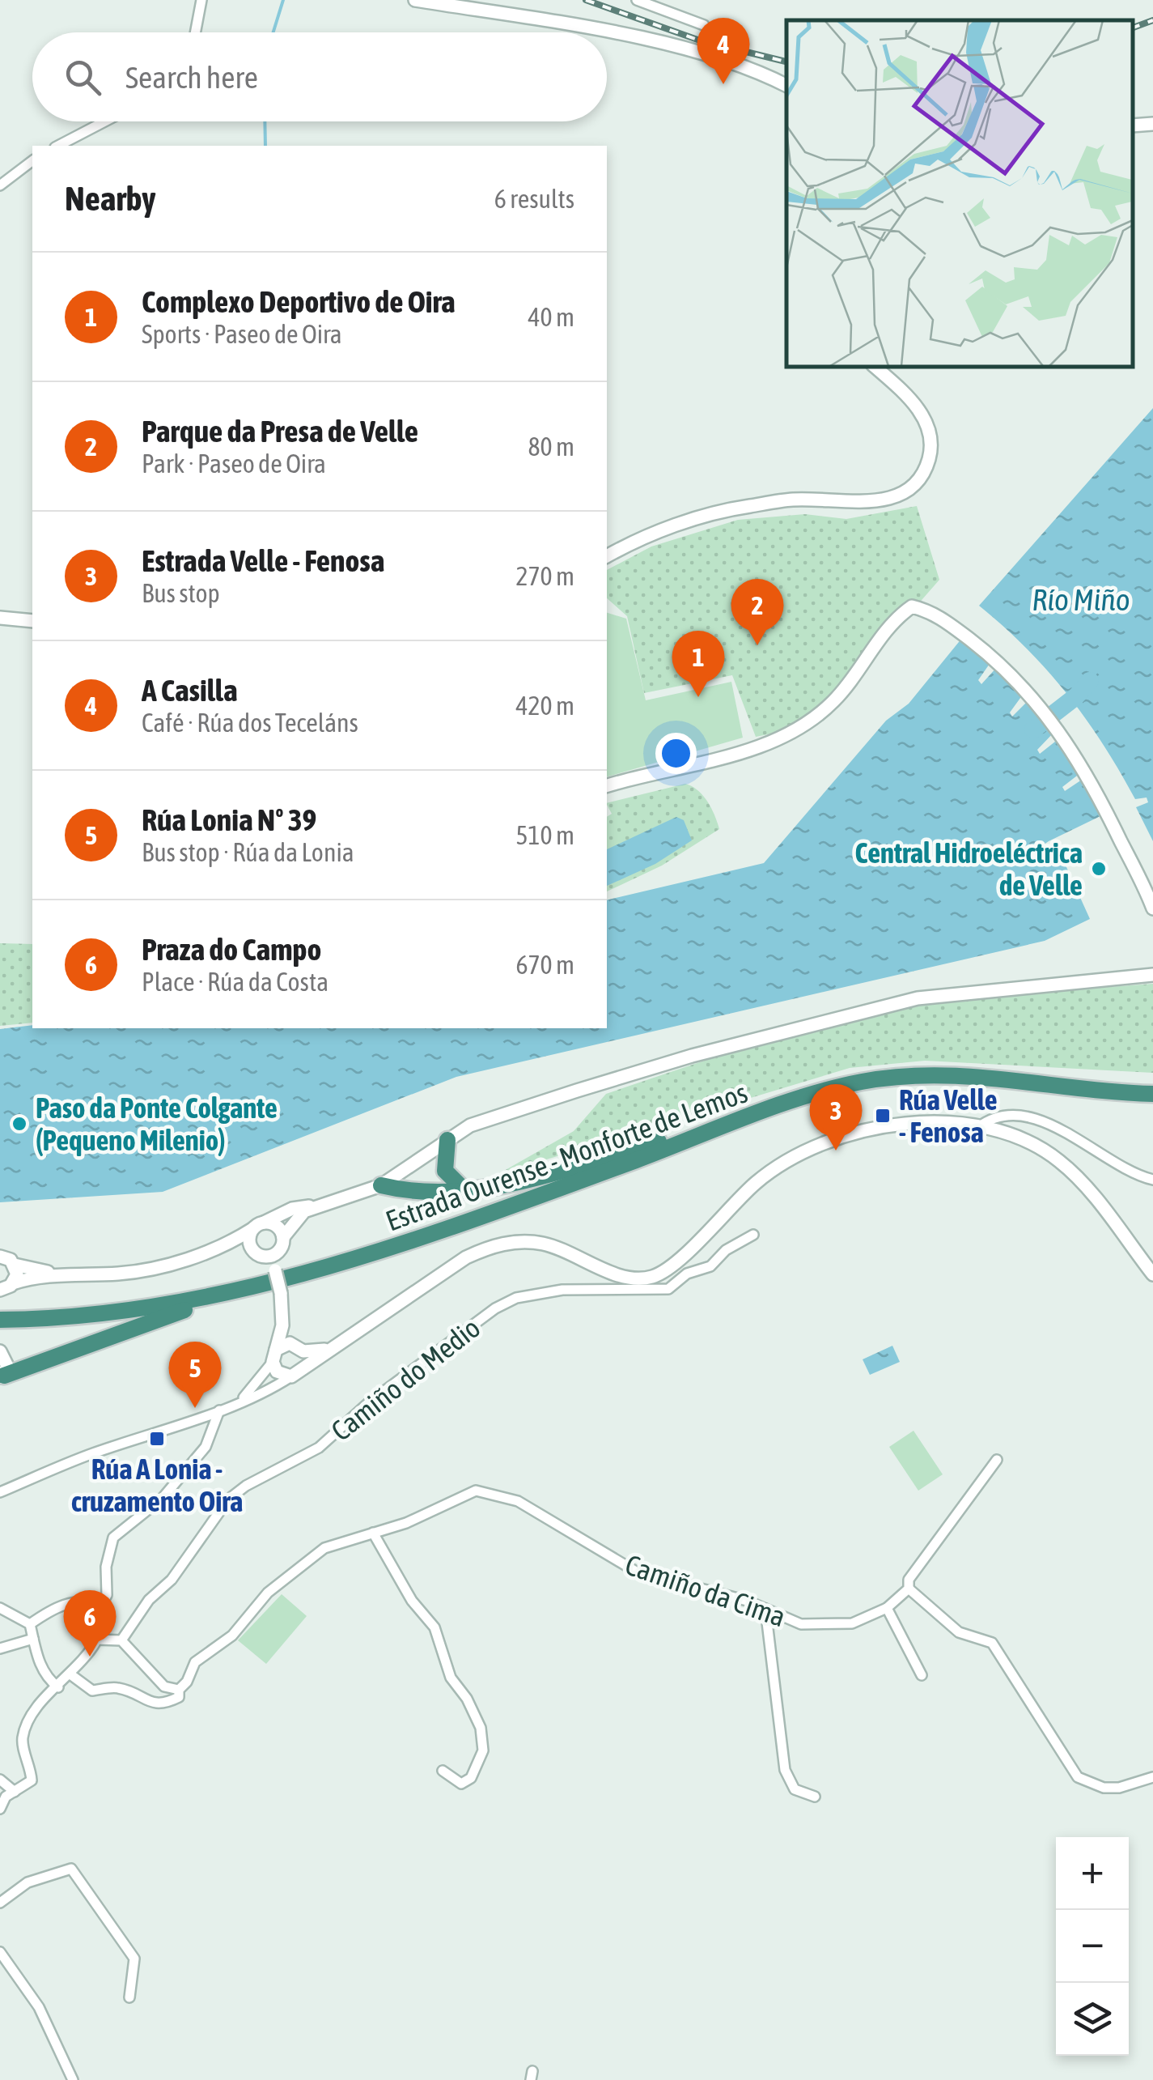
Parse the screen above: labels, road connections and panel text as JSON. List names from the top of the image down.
{
  "streets": {
    "highway": ["Estrada Ourense - Monforte de Lemos"],
    "street": ["Camiño do Medio", "Camiño da Cima"]
  },
  "water": ["Río Miño"],
  "places": {
    "other": ["Central Hidroeléctrica de Velle", "Paso da Ponte Colgante (Pequeno Milenio)"],
    "transit": ["Rúa Velle - Fenosa", "Rúa A Lonia - cruzamento Oira"]
  },
  "page": {
    "pins": [
      "4",
      "2",
      "1",
      "3",
      "5",
      "6"
    ],
    "search": "Search here",
    "heading": ["Nearby", "6 results"],
    "list": [
      {
        "mark": "1",
        "name": "Complexo Deportivo de Oira",
        "note": "Sports · Paseo de Oira",
        "value": "40 m"
      },
      {
        "mark": "2",
        "name": "Parque da Presa de Velle",
        "note": "Park · Paseo de Oira",
        "value": "80 m"
      },
      {
        "mark": "3",
        "name": "Estrada Velle - Fenosa",
        "note": "Bus stop",
        "value": "270 m"
      },
      {
        "mark": "4",
        "name": "A Casilla",
        "note": "Café · Rúa dos Teceláns",
        "value": "420 m"
      },
      {
        "mark": "5",
        "name": "Rúa Lonia Nº 39",
        "note": "Bus stop · Rúa da Lonia",
        "value": "510 m"
      },
      {
        "mark": "6",
        "name": "Praza do Campo",
        "note": "Place · Rúa da Costa",
        "value": "670 m"
      }
    ],
    "map_buttons": ["+", "−"]
  }
}
